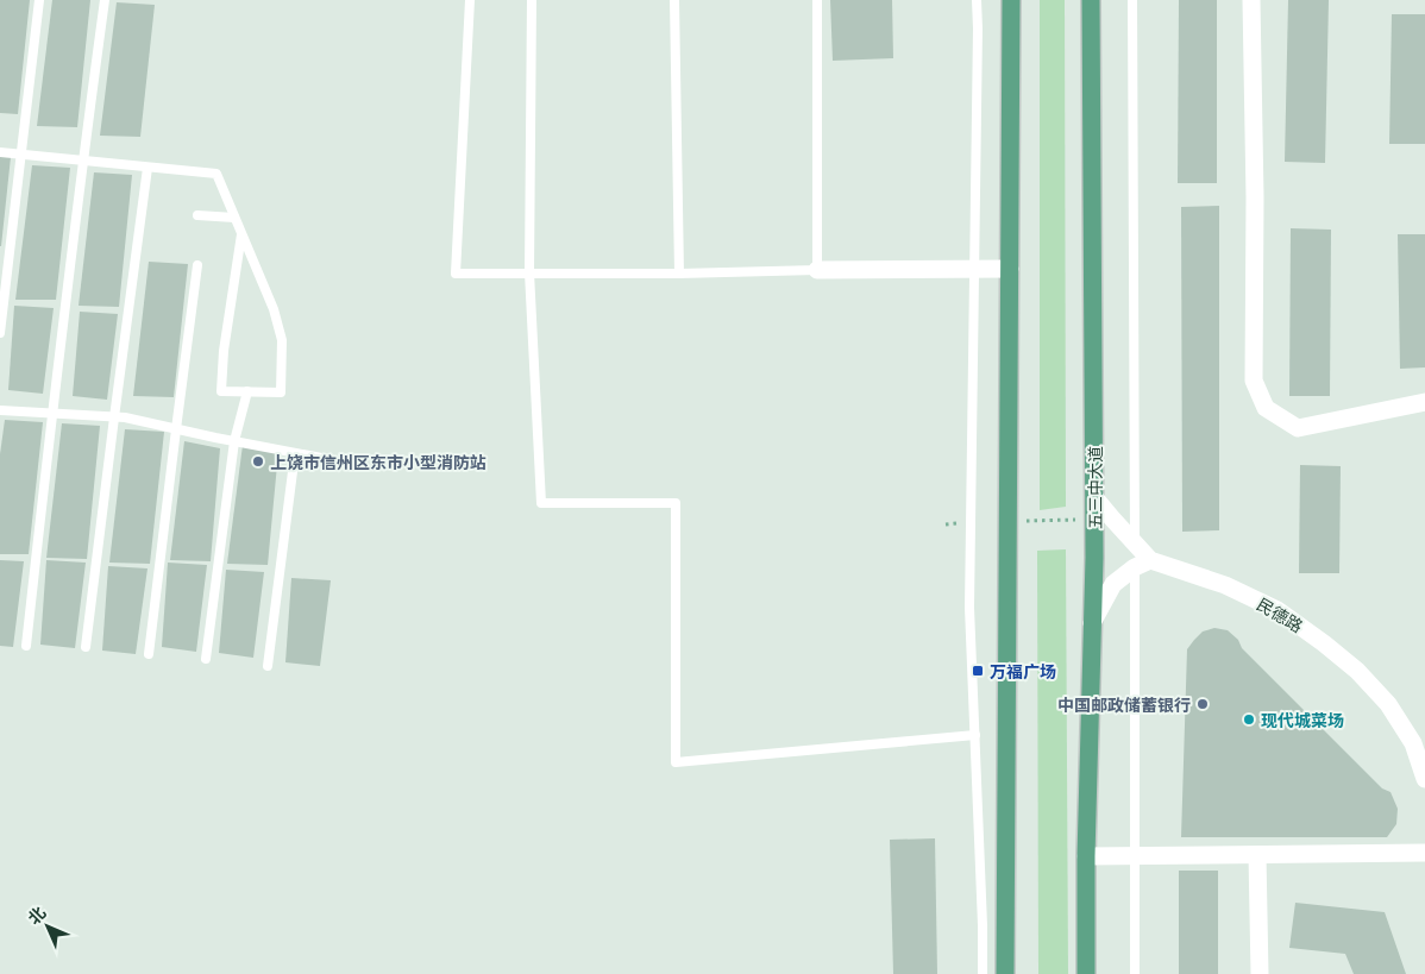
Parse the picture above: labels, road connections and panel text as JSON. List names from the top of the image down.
{
  "streets": {
    "main road": ["五三中大道"],
    "street": ["民德路"]
  },
  "crossings": [
    ["五三中大道", "民德路"]
  ],
  "places": {
    "other": ["上饶市信州区东市小型消防站", "中国邮政储蓄银行", "现代城菜场"],
    "transit": ["万福广场"]
  },
  "north": "top left"
}
